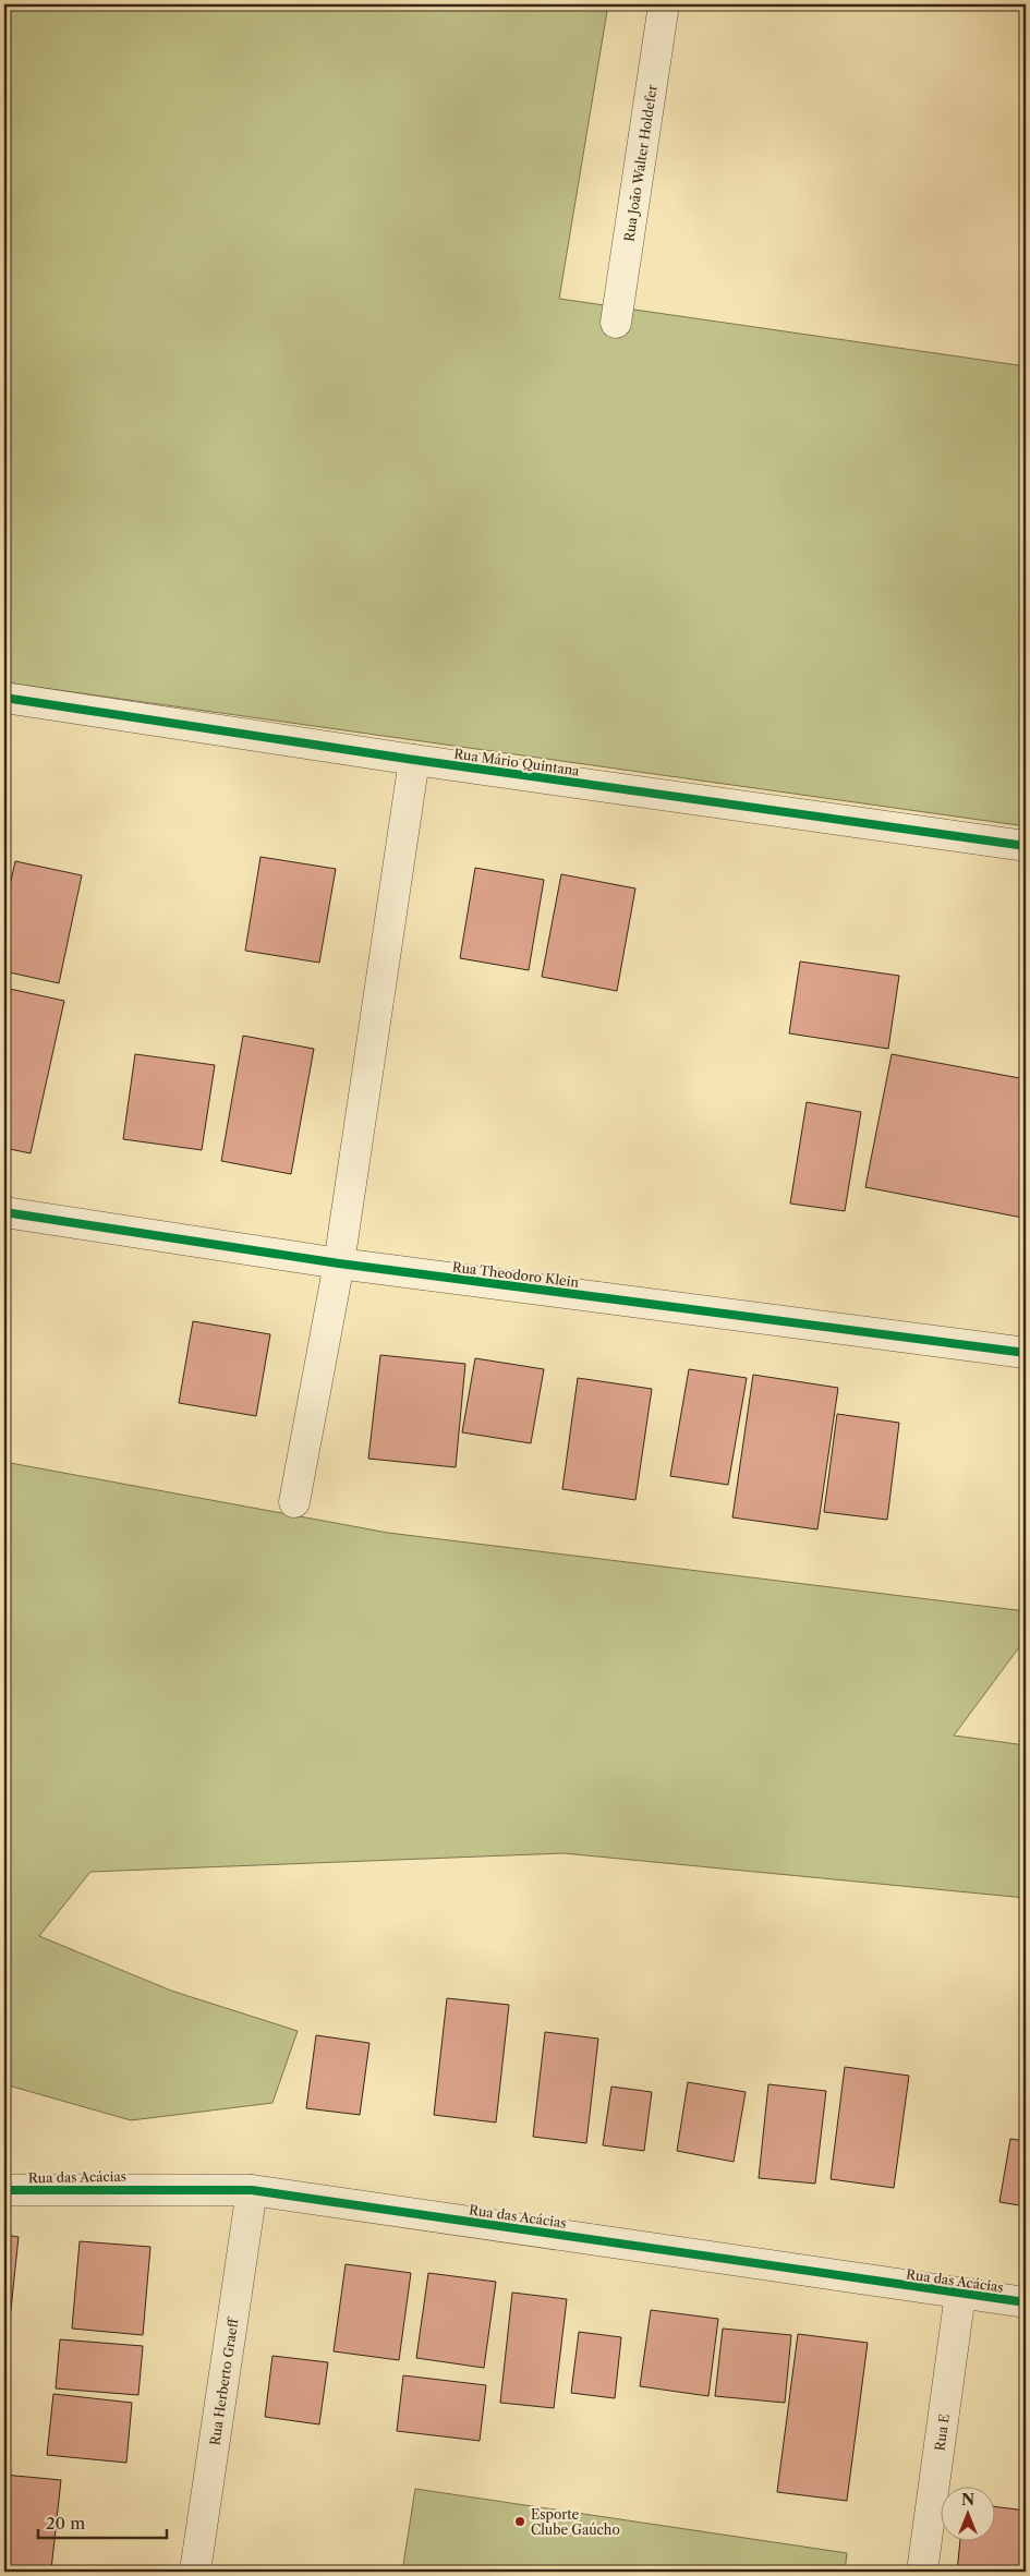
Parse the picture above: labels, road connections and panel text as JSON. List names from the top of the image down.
{
  "streets": {
    "street": [
      "Rua João Walter Holdefer",
      "Rua Mário Quintana",
      "Rua Theodoro Klein",
      "Rua das Acácias",
      "Rua Herberto Graeff",
      "Rua E"
    ]
  },
  "crossings": [
    ["Rua das Acácias", "Rua Herberto Graeff"],
    ["Rua das Acácias", "Rua E"]
  ],
  "places": ["Esporte Clube Gaúcho"],
  "scale_bar": "20 m",
  "north": "top"
}
